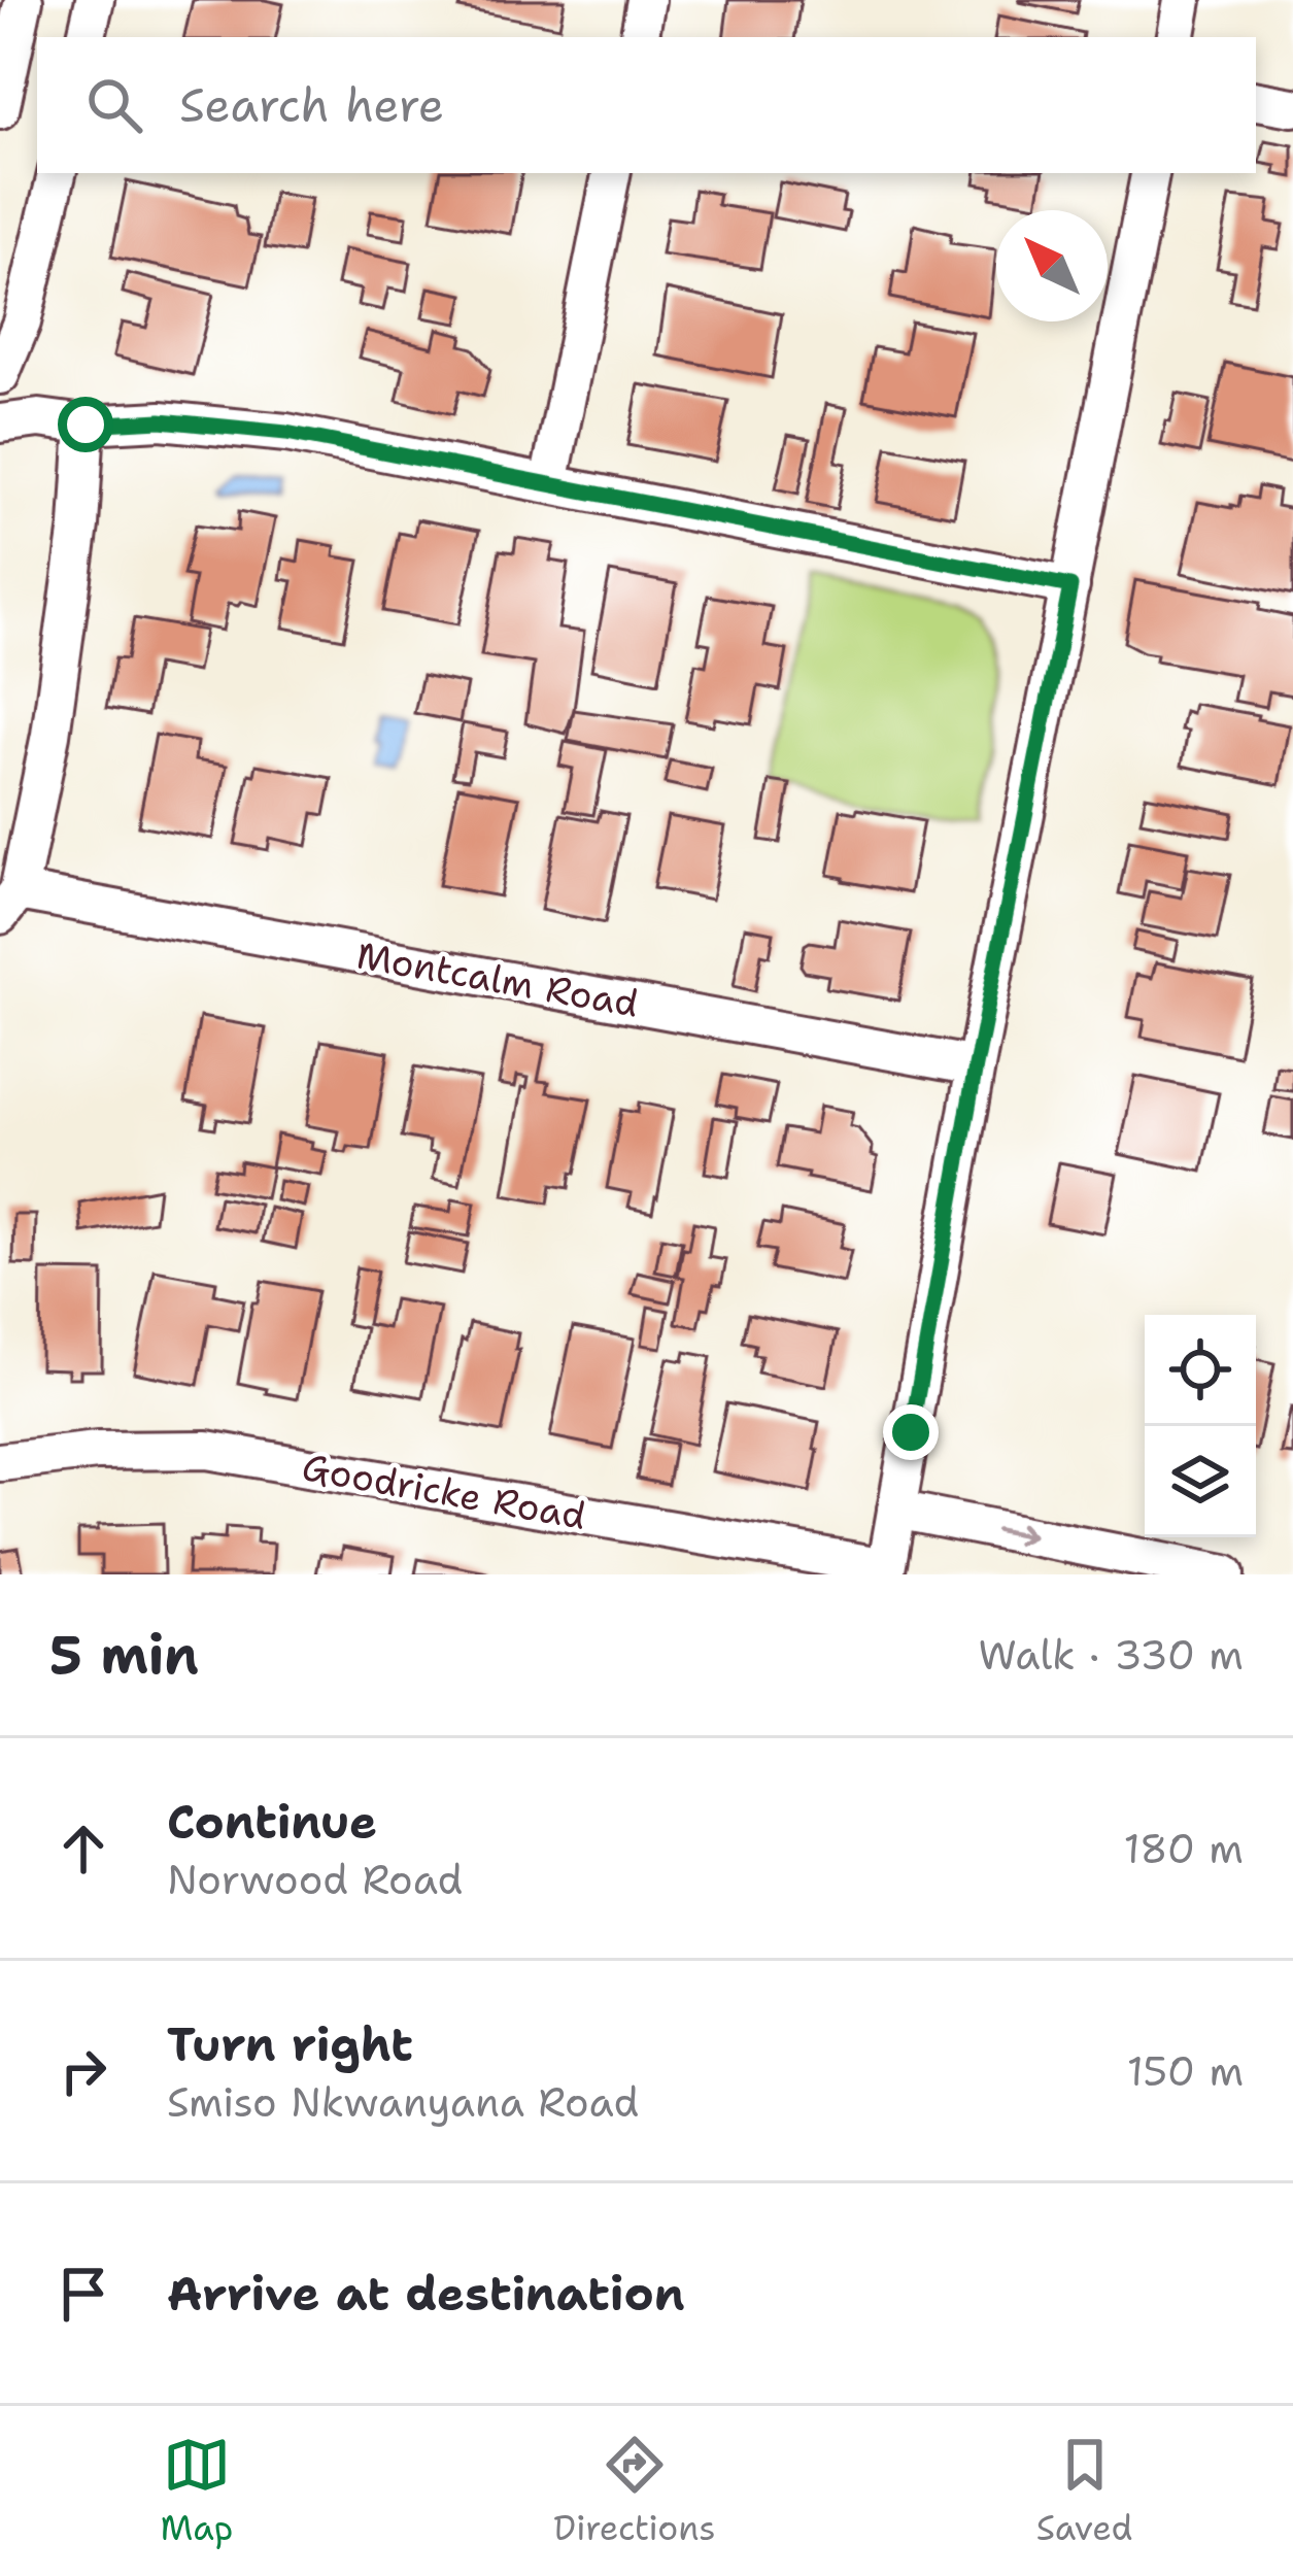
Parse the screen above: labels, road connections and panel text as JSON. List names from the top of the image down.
{
  "streets": {
    "street": ["Montcalm Road", "Goodricke Road"]
  },
  "north": "top left",
  "page": {
    "search": "Search here",
    "heading": ["5 min", "Walk · 330 m"],
    "list": [
      ["Continue", "Norwood Road", "180 m"],
      ["Turn right", "Smiso Nkwanyana Road", "150 m"],
      "Arrive at destination"
    ],
    "nav": ["Map", "Directions", "Saved"]
  }
}
